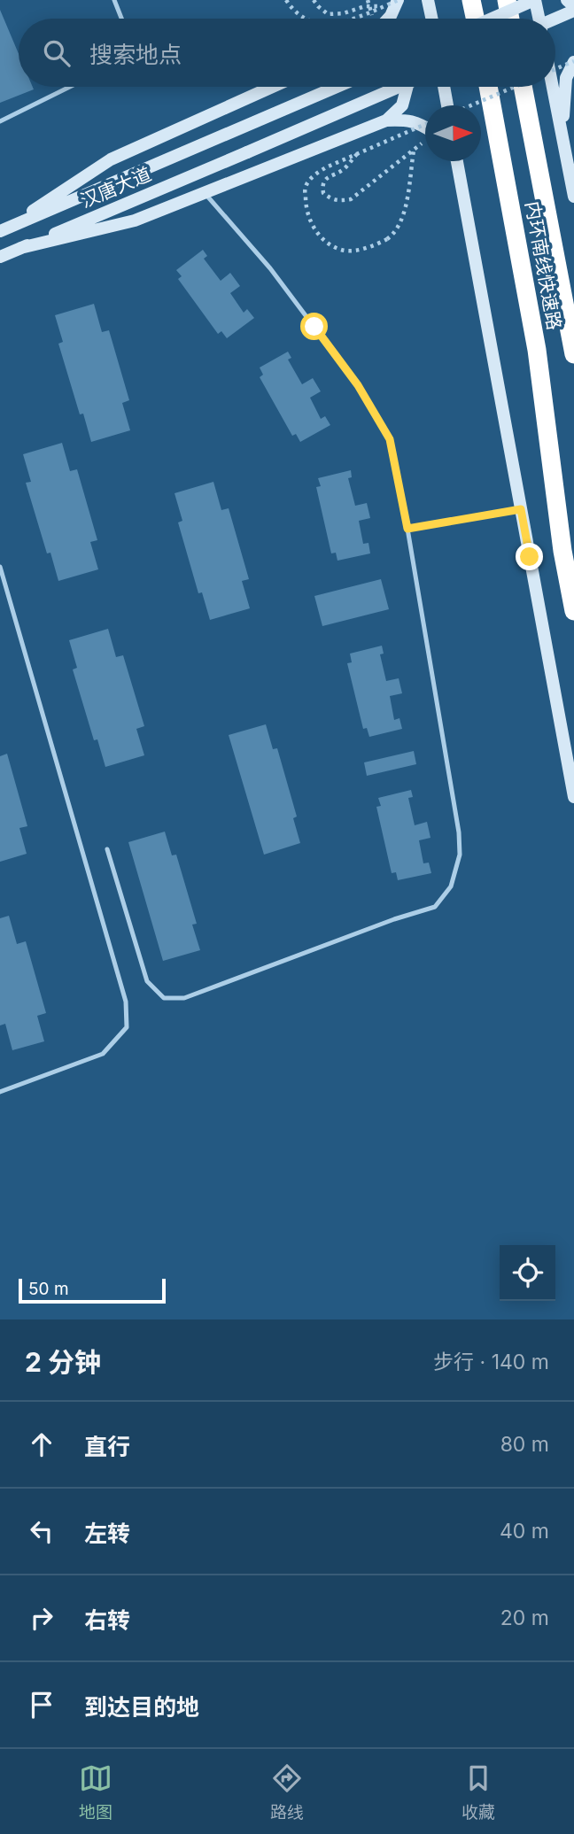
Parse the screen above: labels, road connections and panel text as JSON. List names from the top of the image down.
{
  "streets": {
    "highway": ["内环南线快速路"],
    "main road": ["汉唐大道"]
  },
  "scale_bar": "50 m",
  "north": "right",
  "page": {
    "search": "搜索地点",
    "scale": "50 m",
    "heading": ["2 分钟", "步行 · 140 m"],
    "list": [
      ["直行", "80 m"],
      ["左转", "40 m"],
      ["右转", "20 m"],
      "到达目的地"
    ],
    "nav": ["地图", "路线", "收藏"]
  }
}
